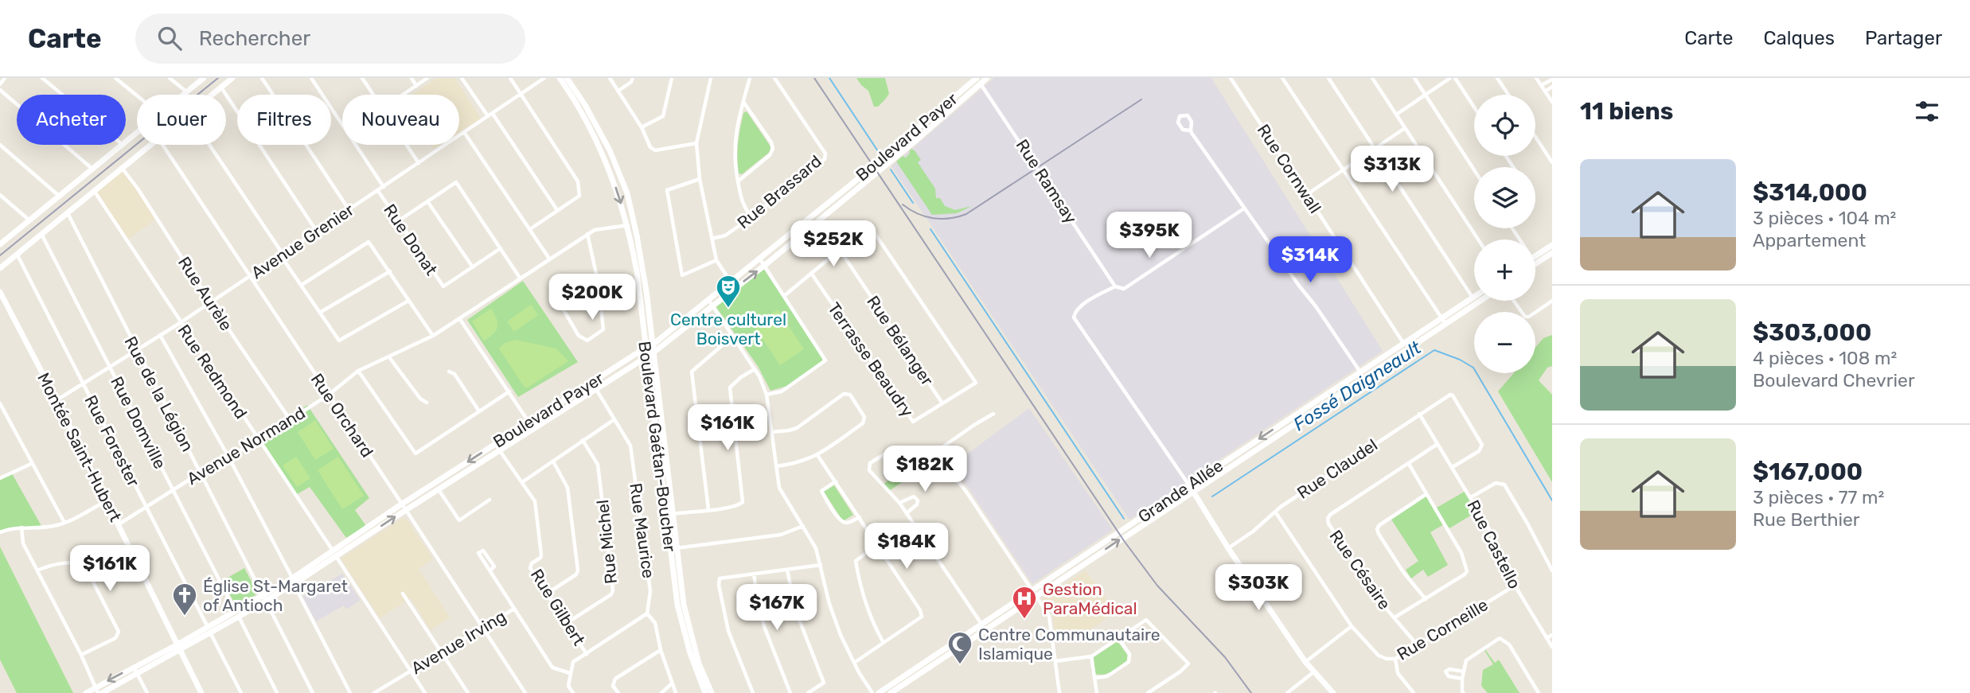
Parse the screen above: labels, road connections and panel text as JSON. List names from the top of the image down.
{
  "streets": {
    "street": [
      "Boulevard Payer",
      "Rue Cornwall",
      "Rue Ramsay",
      "Rue Brassard",
      "Rue Donat",
      "Avenue Grenier",
      "Rue Aurèle",
      "Rue Bélanger",
      "Terrasse Beaudry",
      "Rue Redmond",
      "Rue de la Légion",
      "Rue Orchard",
      "Rue Domville",
      "Rue Forester",
      "Avenue Normand",
      "Boulevard Gaétan-Boucher",
      "Montée Saint-Hubert",
      "Rue Claudel",
      "Grande Allée",
      "Rue Maurice",
      "Rue Michel",
      "Rue Castello",
      "Rue Césaire",
      "Rue Gilbert",
      "Rue Corneille",
      "Avenue Irving"
    ]
  },
  "crossings": [
    ["Boulevard Payer", "Rue Ramsay"],
    ["Boulevard Payer", "Rue Redmond"],
    ["Boulevard Payer", "Rue de la Légion"],
    ["Boulevard Payer", "Rue Orchard"],
    ["Boulevard Payer", "Rue Domville"],
    ["Boulevard Payer", "Rue Forester"],
    ["Boulevard Payer", "Boulevard Gaétan-Boucher"],
    ["Boulevard Payer", "Montée Saint-Hubert"],
    ["Boulevard Payer", "Rue Maurice"],
    ["Boulevard Payer", "Rue Gilbert"],
    ["Rue Cornwall", "Grande Allée"],
    ["Rue Donat", "Avenue Grenier"],
    ["Avenue Grenier", "Rue Aurèle"],
    ["Avenue Grenier", "Rue Redmond"],
    ["Avenue Grenier", "Rue de la Légion"],
    ["Avenue Grenier", "Rue Orchard"],
    ["Avenue Grenier", "Rue Domville"],
    ["Avenue Grenier", "Rue Forester"],
    ["Avenue Grenier", "Montée Saint-Hubert"],
    ["Rue Aurèle", "Avenue Normand"],
    ["Rue Bélanger", "Terrasse Beaudry"],
    ["Rue Redmond", "Avenue Normand"],
    ["Rue Redmond", "Avenue Irving"],
    ["Rue de la Légion", "Avenue Normand"],
    ["Rue Orchard", "Avenue Normand"],
    ["Rue Orchard", "Avenue Irving"],
    ["Rue Domville", "Avenue Normand"],
    ["Rue Forester", "Avenue Normand"],
    ["Avenue Normand", "Boulevard Gaétan-Boucher"],
    ["Avenue Normand", "Montée Saint-Hubert"],
    ["Rue Claudel", "Rue Castello"],
    ["Rue Claudel", "Rue Corneille"],
    ["Rue Michel", "Rue Gilbert"],
    ["Rue Castello", "Rue Césaire"],
    ["Rue Castello", "Rue Corneille"],
    ["Rue Césaire", "Rue Corneille"]
  ],
  "water": ["Fossé Daigneault"],
  "places": {
    "theatre": ["Centre culturel Boisvert"],
    "church": ["Église St-Margaret of Antioch"],
    "hospital": ["Gestion ParaMédical"],
    "mosque": ["Centre Communautaire Islamique"]
  },
  "page": {
    "header": "Carte",
    "search": "Rechercher",
    "nav": ["Carte", "Calques", "Partager"],
    "heading": "11 biens",
    "map_buttons": ["+", "−"],
    "chip": [
      "Acheter",
      "Louer",
      "Filtres",
      "Nouveau"
    ],
    "list": [
      {
        "name": "$314,000",
        "note": "3 pièces · 104 m² · Appartement"
      },
      {
        "name": "$303,000",
        "note": "4 pièces · 108 m² · Boulevard Chevrier"
      },
      {
        "name": "$167,000",
        "note": "3 pièces · 77 m² · Rue Berthier"
      }
    ],
    "price": [
      "$313K",
      "$395K",
      "$252K",
      "$314K",
      "$200K",
      "$161K",
      "$182K",
      "$184K",
      "$161K",
      "$303K",
      "$167K"
    ]
  }
}
